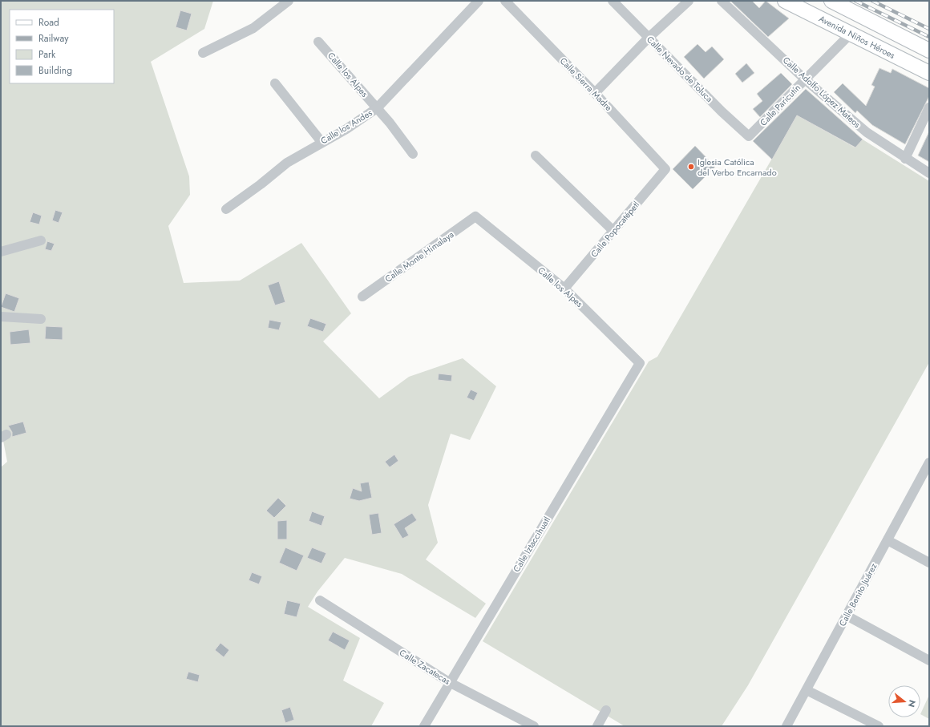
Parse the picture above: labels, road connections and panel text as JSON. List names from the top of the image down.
{
  "streets": {
    "main road": ["Avenida Niños Héroes"],
    "street": [
      "Calle Nevado de Toluca",
      "Calle los Alpes",
      "Calle Sierra Madre",
      "Calle Adolfo López Mateos",
      "Calle Paricutín",
      "Calle los Andes",
      "Calle Popocatépetl",
      "Calle Monte Himalaya",
      "Calle Iztaccíhuatl",
      "Calle Benito Juárez",
      "Calle Zacatecas"
    ]
  },
  "crossings": [
    ["Avenida Niños Héroes", "Calle Paricutín"],
    ["Calle Nevado de Toluca", "Calle Paricutín"],
    ["Calle los Alpes", "Calle los Andes"],
    ["Calle los Alpes", "Calle Popocatépetl"],
    ["Calle los Alpes", "Calle Monte Himalaya"],
    ["Calle los Alpes", "Calle Iztaccíhuatl"],
    ["Calle Sierra Madre", "Calle Popocatépetl"],
    ["Calle Adolfo López Mateos", "Calle Paricutín"],
    ["Calle Iztaccíhuatl", "Calle Zacatecas"]
  ],
  "places": ["Iglesia Católica del Verbo Encarnado"],
  "legend": [
    "Road",
    "Railway",
    "Park",
    "Building"
  ],
  "north": "right"
}
